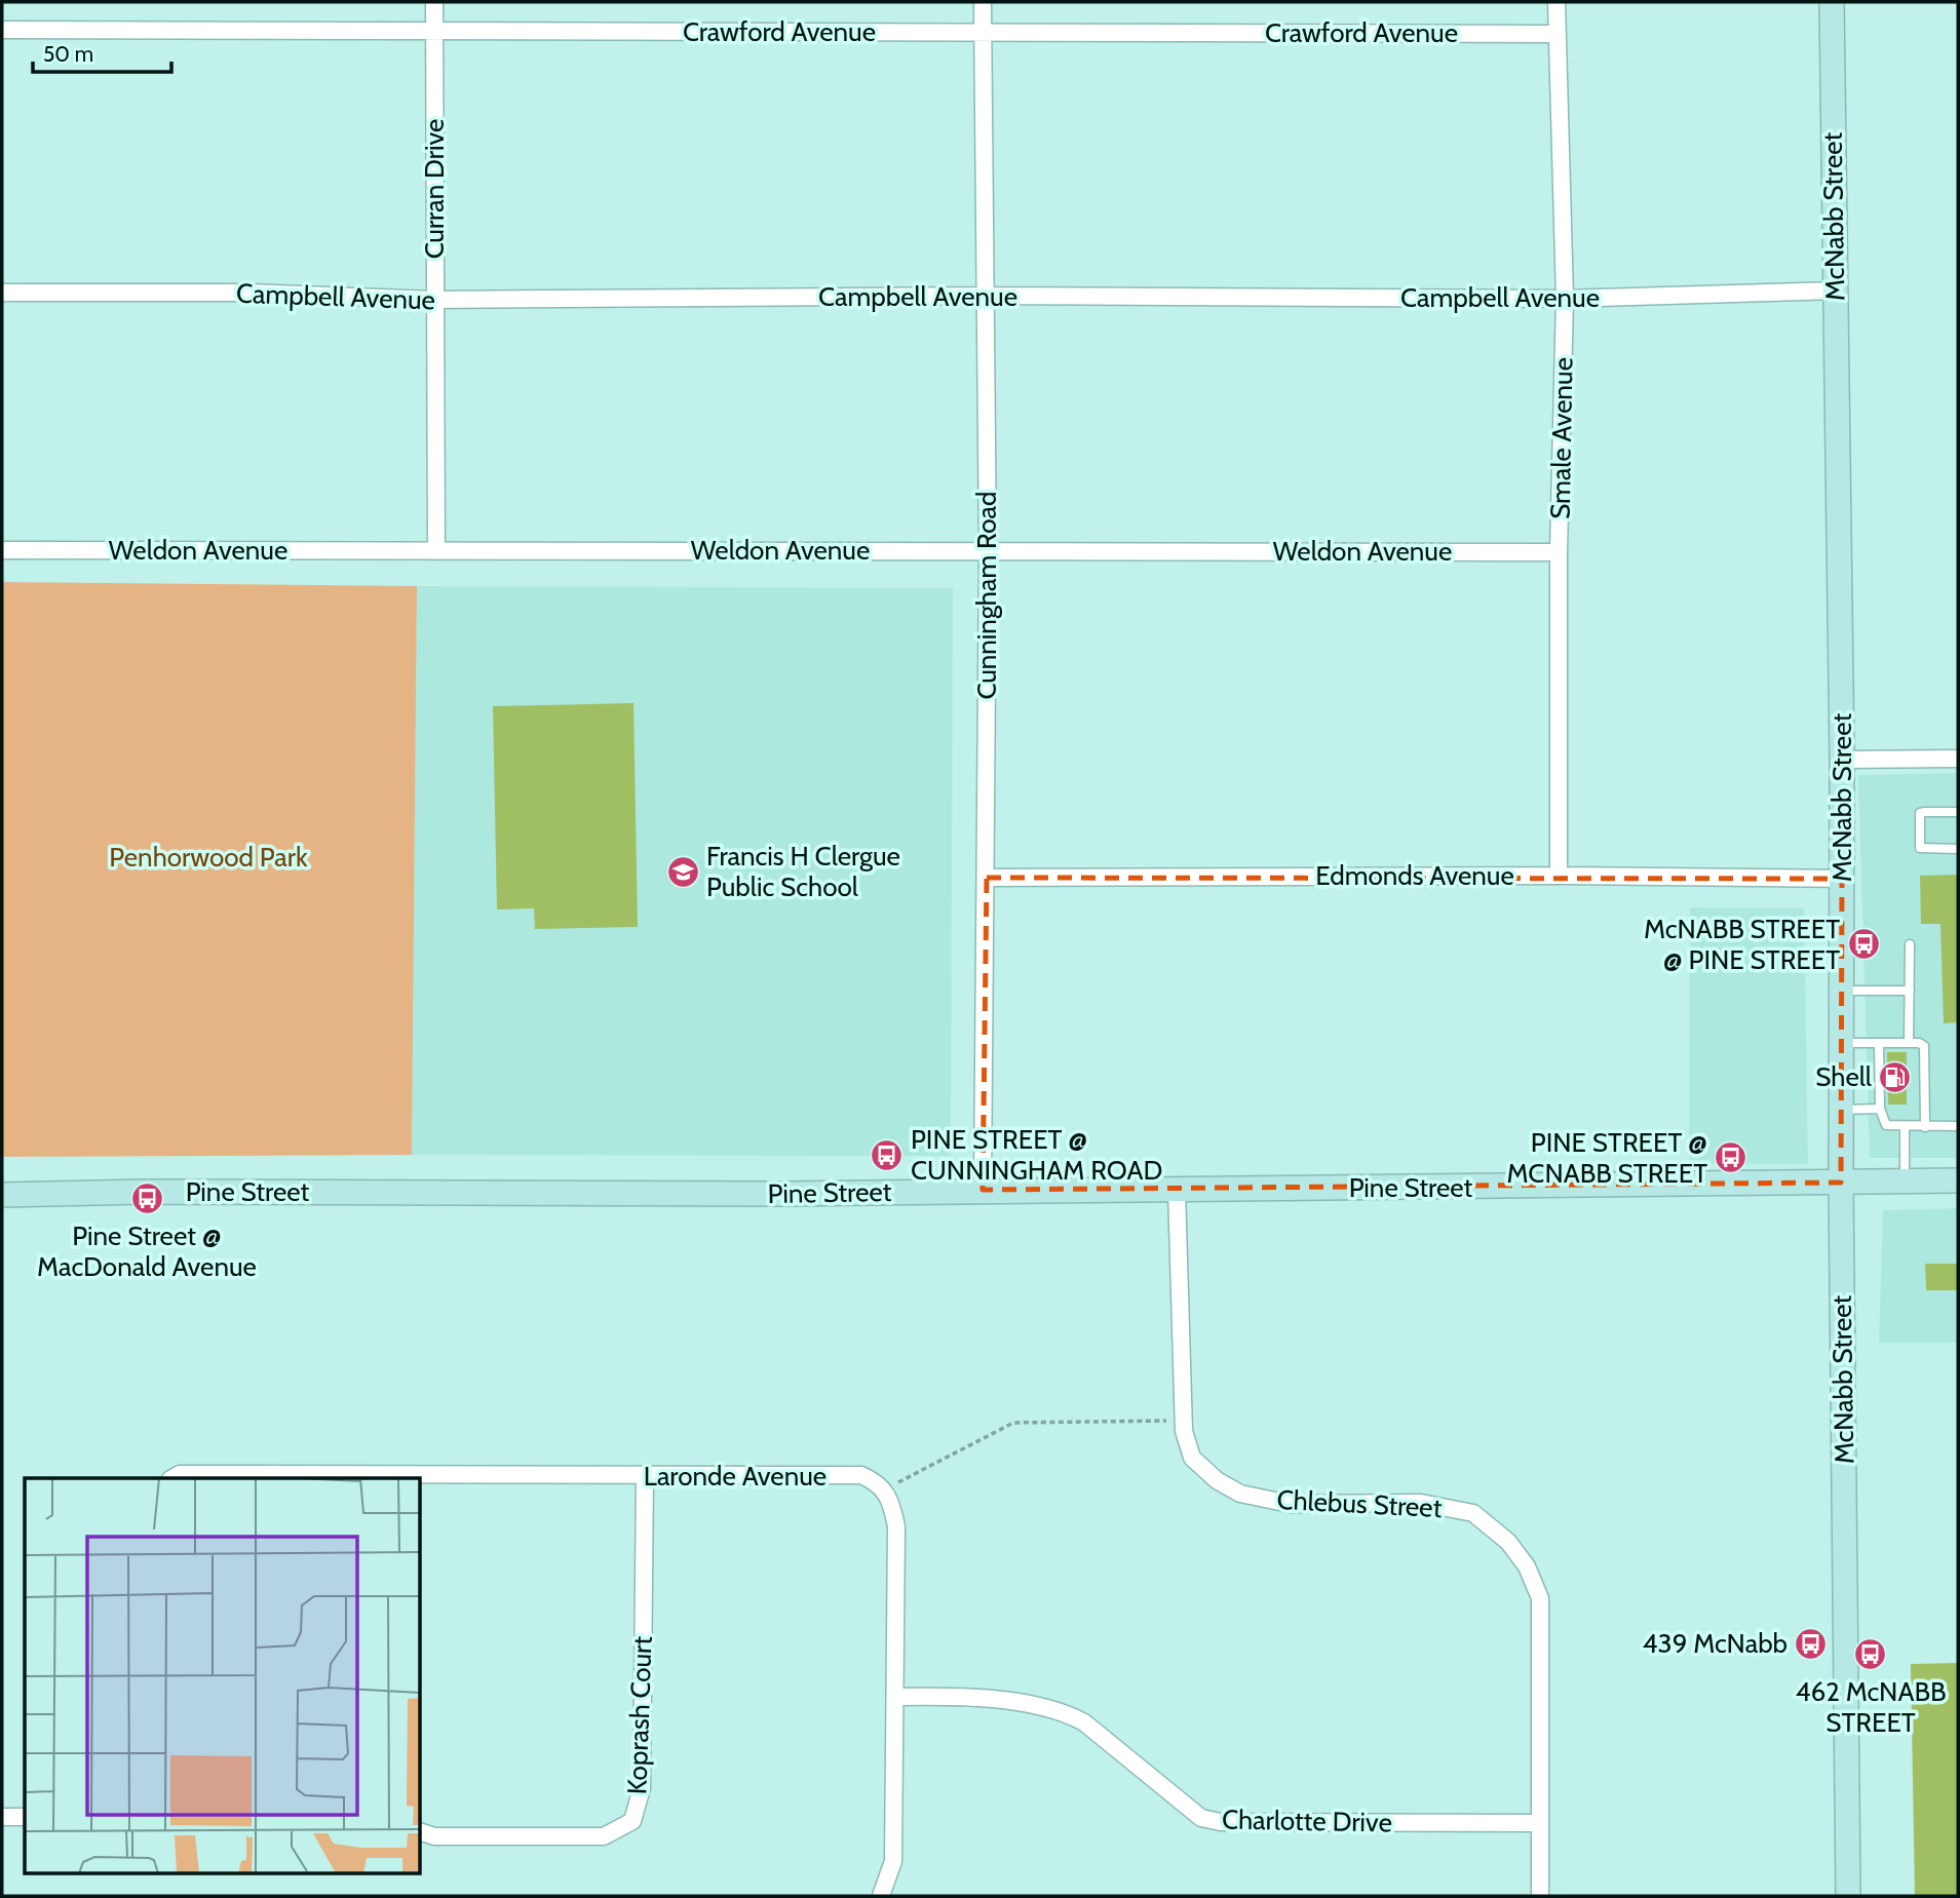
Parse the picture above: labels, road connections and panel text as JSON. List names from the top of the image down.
{
  "streets": {
    "street": [
      "Crawford Avenue",
      "Curran Drive",
      "McNabb Street",
      "Campbell Avenue",
      "Smale Avenue",
      "Weldon Avenue",
      "Cunningham Road",
      "Edmonds Avenue",
      "Pine Street",
      "Laronde Avenue",
      "Chlebus Street",
      "Koprash Court",
      "Charlotte Drive"
    ]
  },
  "crossings": [
    ["Crawford Avenue", "Curran Drive"],
    ["Crawford Avenue", "Smale Avenue"],
    ["Crawford Avenue", "Cunningham Road"],
    ["Curran Drive", "Campbell Avenue"],
    ["Curran Drive", "Weldon Avenue"],
    ["McNabb Street", "Campbell Avenue"],
    ["McNabb Street", "Edmonds Avenue"],
    ["McNabb Street", "Pine Street"],
    ["Campbell Avenue", "Smale Avenue"],
    ["Campbell Avenue", "Cunningham Road"],
    ["Smale Avenue", "Weldon Avenue"],
    ["Smale Avenue", "Edmonds Avenue"],
    ["Weldon Avenue", "Cunningham Road"],
    ["Cunningham Road", "Edmonds Avenue"],
    ["Cunningham Road", "Pine Street"],
    ["Pine Street", "Chlebus Street"],
    ["Laronde Avenue", "Koprash Court"],
    ["Chlebus Street", "Charlotte Drive"]
  ],
  "parks": ["Penhorwood Park"],
  "places": {
    "school or university": ["Francis H Clergue Public School"],
    "bus stop": [
      "McNABB STREET @ PINE STREET",
      "PINE STREET @ CUNNINGHAM ROAD",
      "PINE STREET @ MCNABB STREET",
      "Pine Street @ MacDonald Avenue",
      "439 McNabb",
      "462 McNABB STREET"
    ],
    "fuel station": ["Shell"]
  },
  "scale_bar": "50 m"
}
